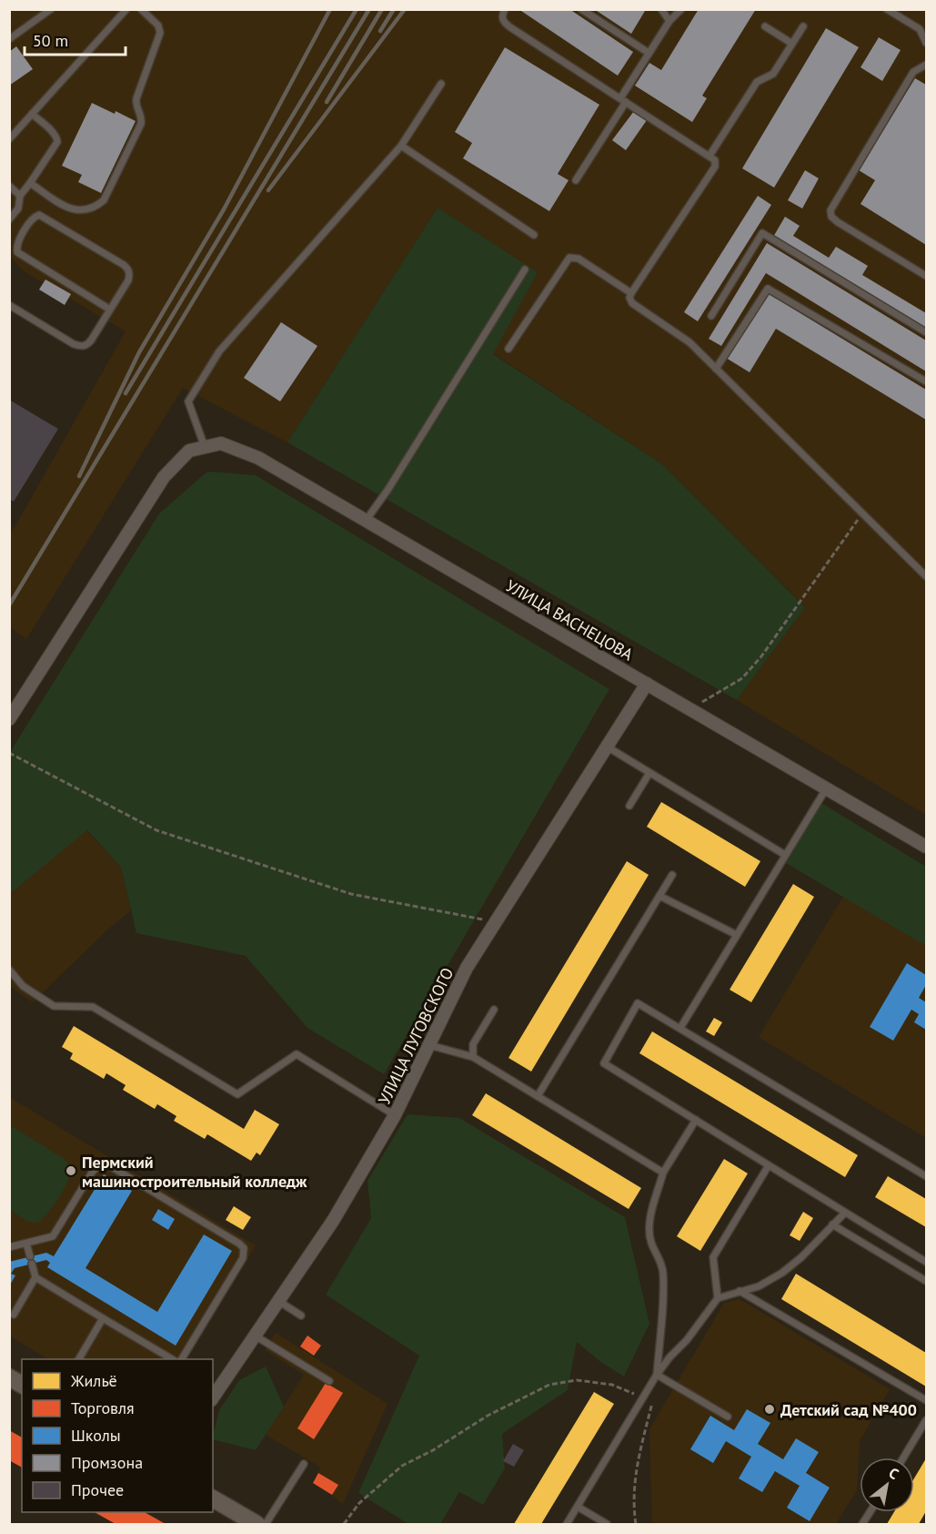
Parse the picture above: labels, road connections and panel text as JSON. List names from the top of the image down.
{
  "streets": {
    "street": ["УЛИЦА ВАСНЕЦОВА", "УЛИЦА ЛУГОВСКОГО"]
  },
  "crossings": [
    ["УЛИЦА ВАСНЕЦОВА", "УЛИЦА ЛУГОВСКОГО"]
  ],
  "places": ["Пермский машиностроительный колледж", "Детский сад №400"],
  "legend": [
    "Жильё",
    "Торговля",
    "Школы",
    "Промзона",
    "Прочее"
  ],
  "scale_bar": "50 m",
  "north": "top right"
}
